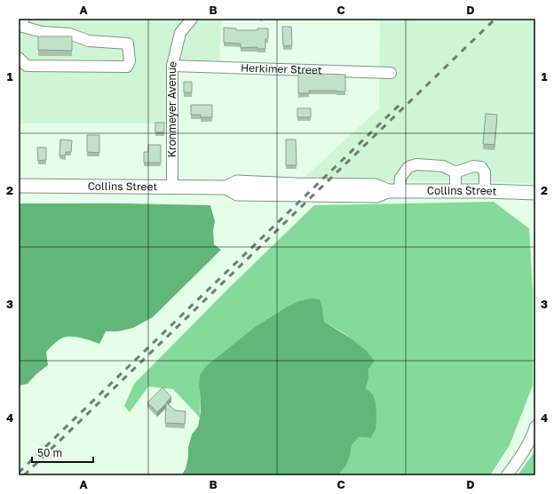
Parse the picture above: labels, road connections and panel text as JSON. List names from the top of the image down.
{
  "streets": {
    "main road": ["Collins Street"],
    "street": ["Herkimer Street", "Kronmeyer Avenue"]
  },
  "crossings": [
    ["Herkimer Street", "Kronmeyer Avenue"],
    ["Kronmeyer Avenue", "Collins Street"]
  ],
  "scale_bar": "50 m",
  "grid": {
    "columns": [
      "A",
      "B",
      "C",
      "D"
    ],
    "rows": [
      "1",
      "2",
      "3",
      "4"
    ]
  }
}
